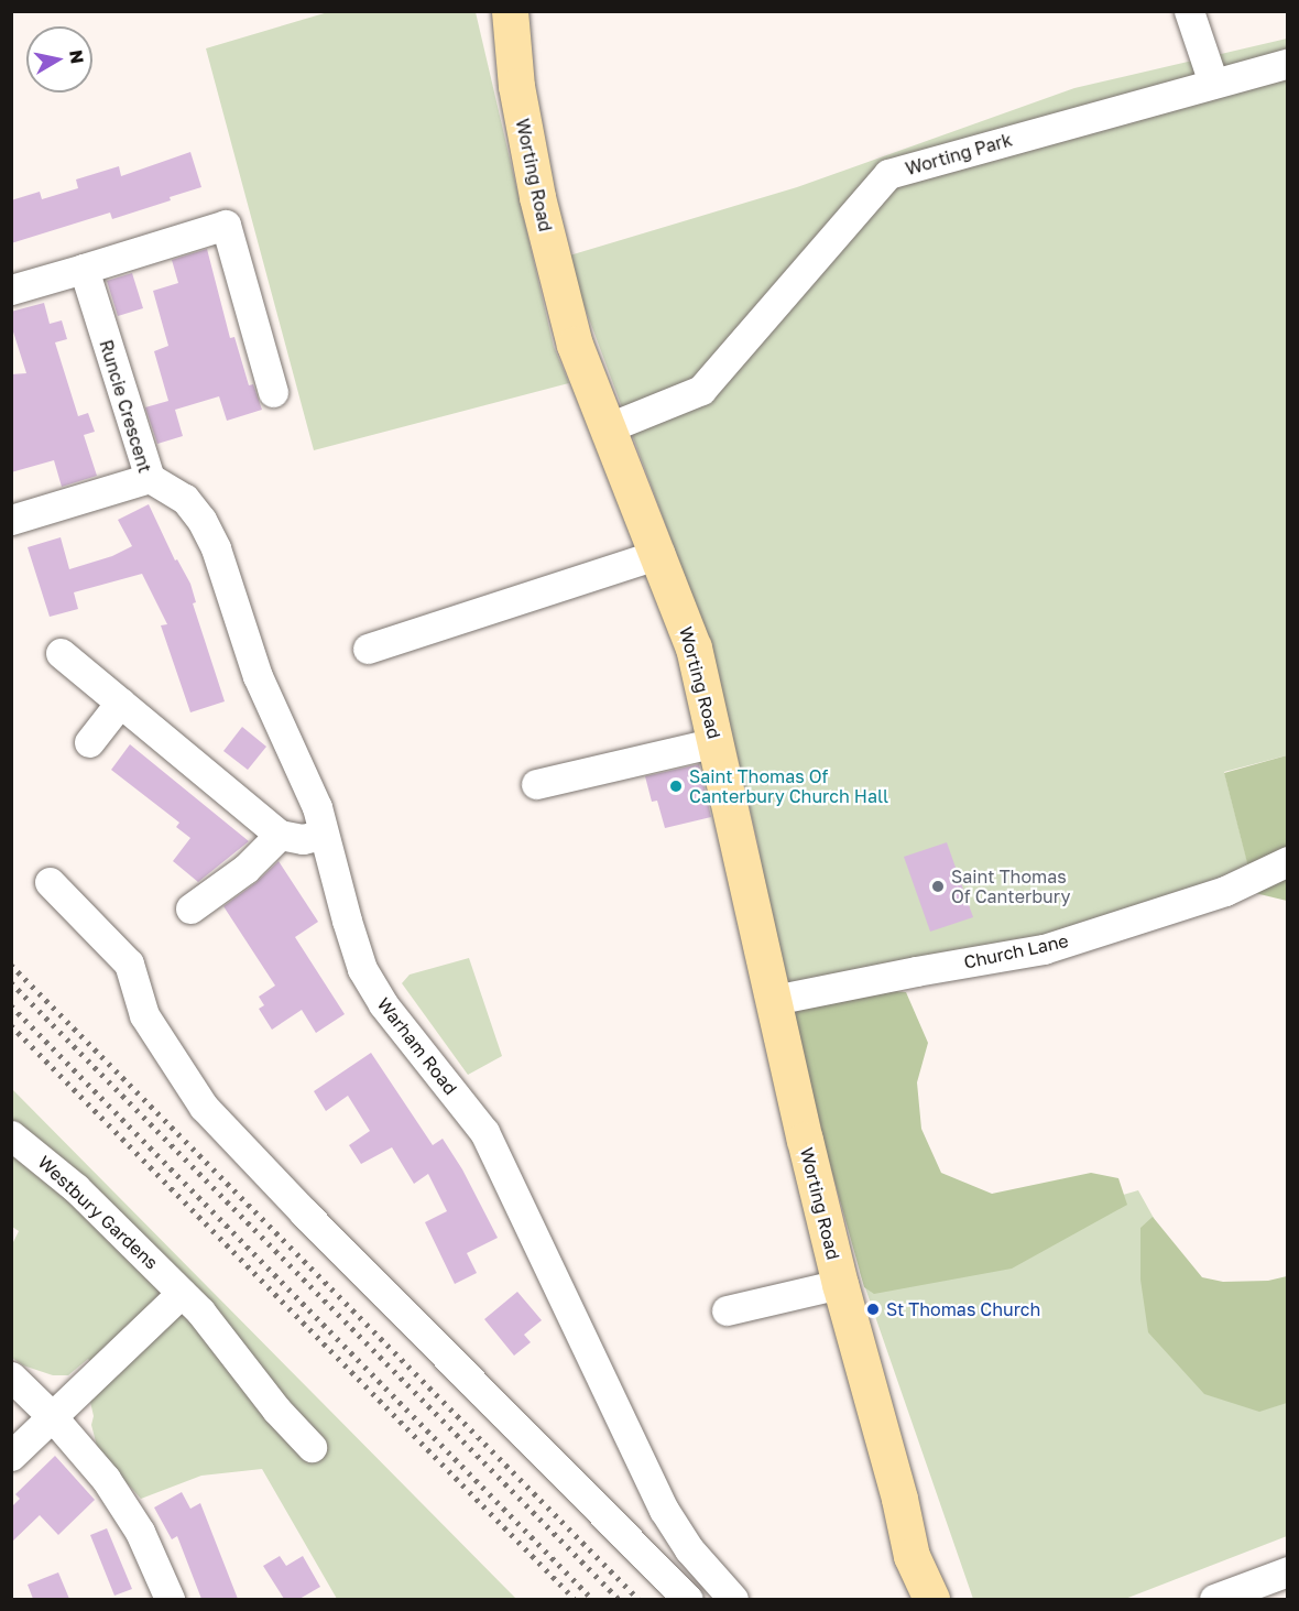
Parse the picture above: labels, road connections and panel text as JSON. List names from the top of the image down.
{
  "streets": {
    "main road": ["Worting Road"],
    "street": [
      "Worting Park",
      "Runcie Crescent",
      "Church Lane",
      "Warham Road",
      "Westbury Gardens"
    ]
  },
  "crossings": [
    ["Worting Park", "Worting Road"],
    ["Worting Road", "Church Lane"],
    ["Runcie Crescent", "Warham Road"]
  ],
  "places": ["Saint Thomas Of Canterbury Church Hall", "Saint Thomas Of Canterbury", "St Thomas Church"],
  "north": "right"
}
